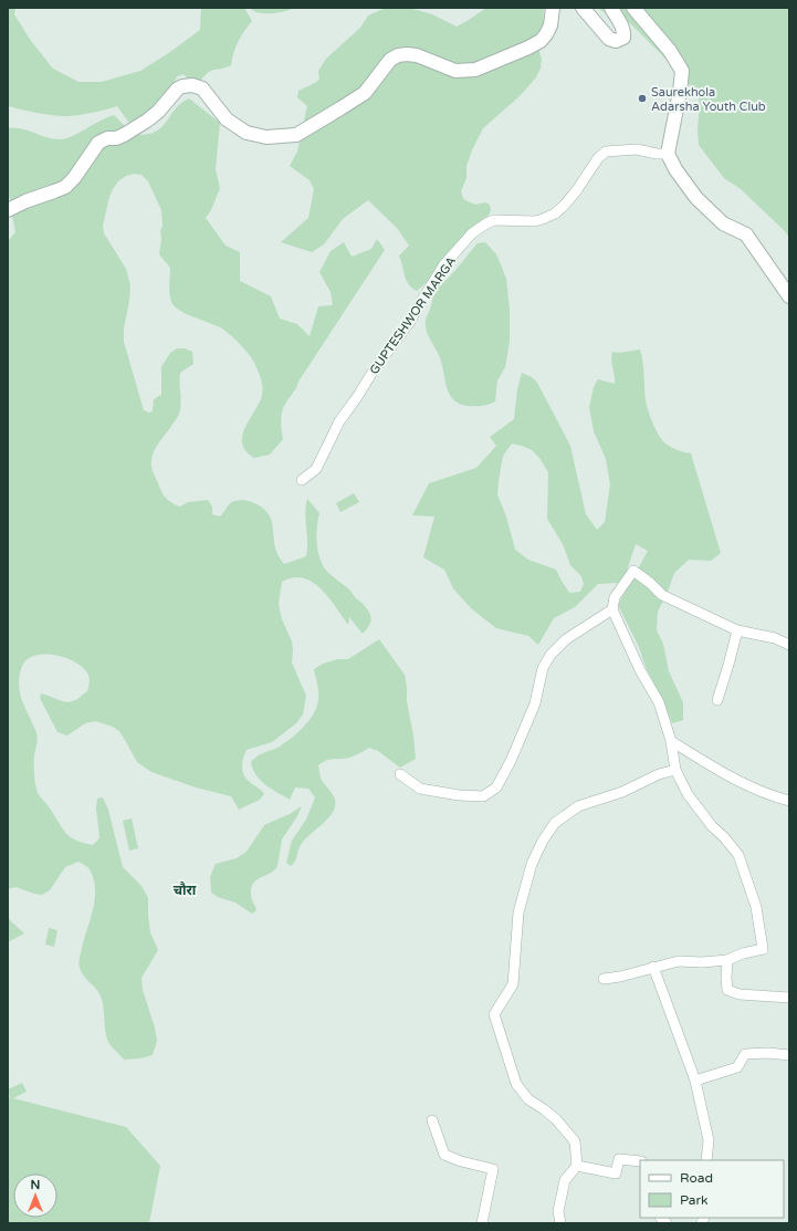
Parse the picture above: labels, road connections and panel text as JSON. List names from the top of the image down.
{
  "streets": {
    "street": ["GUPTESHWOR MARGA"]
  },
  "districts": ["चौरा"],
  "places": ["Saurekhola Adarsha Youth Club"],
  "legend": ["Road", "Park"],
  "north": "top"
}
